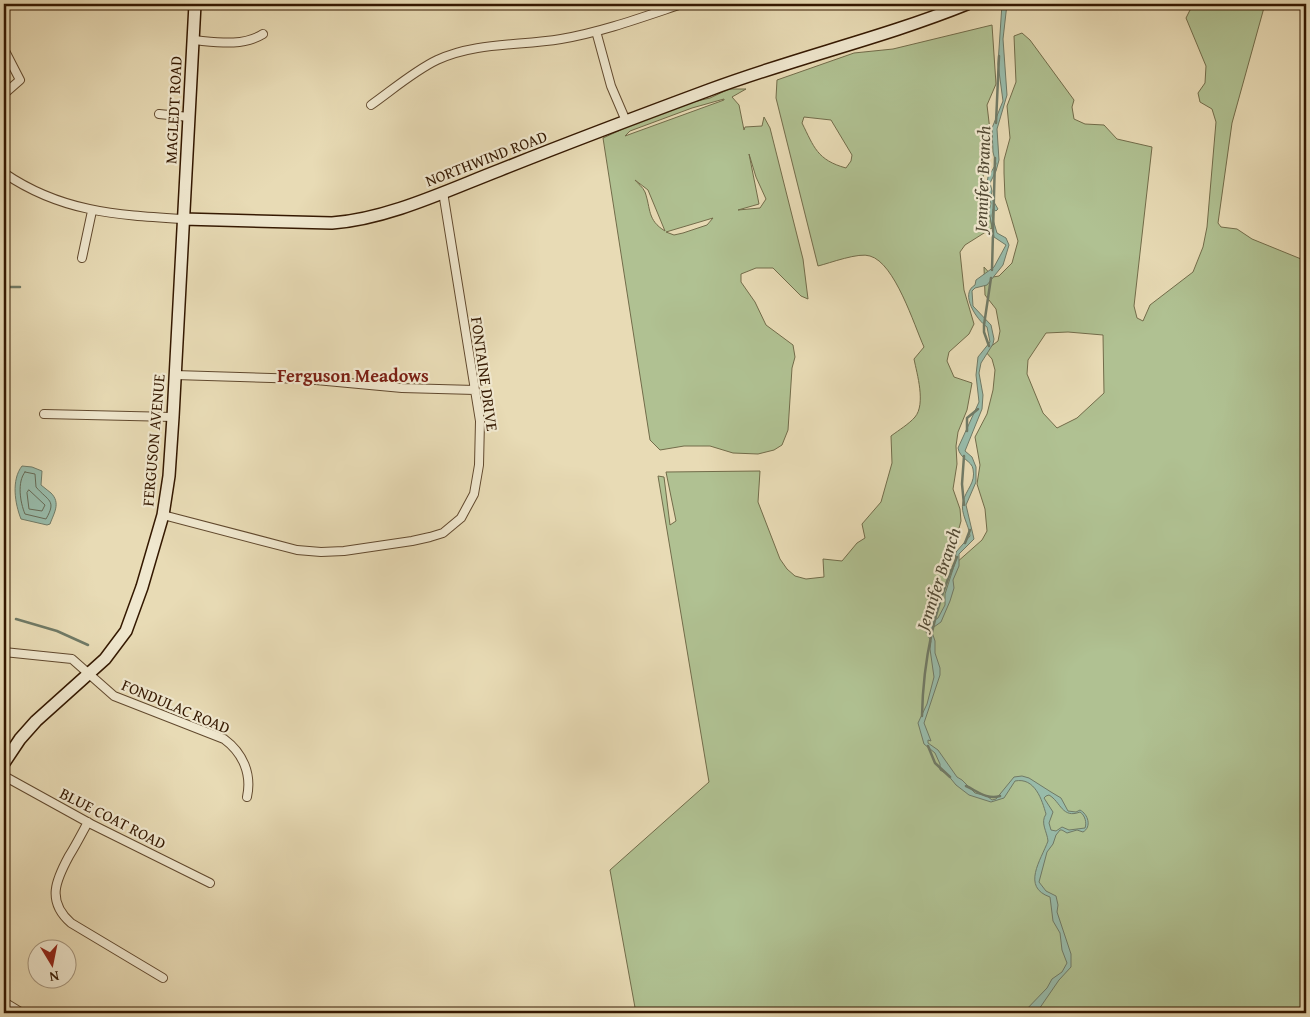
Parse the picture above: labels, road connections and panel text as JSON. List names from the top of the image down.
{
  "streets": {
    "street": [
      "MAGLEDT ROAD",
      "NORTHWIND ROAD",
      "FONTAINE DRIVE",
      "FERGUSON AVENUE",
      "FONDULAC ROAD",
      "BLUE COAT ROAD"
    ]
  },
  "crossings": [
    ["MAGLEDT ROAD", "NORTHWIND ROAD"],
    ["MAGLEDT ROAD", "FERGUSON AVENUE"],
    ["NORTHWIND ROAD", "FONTAINE DRIVE"],
    ["NORTHWIND ROAD", "FERGUSON AVENUE"],
    ["FONTAINE DRIVE", "FERGUSON AVENUE"],
    ["FERGUSON AVENUE", "FONDULAC ROAD"]
  ],
  "districts": ["Ferguson Meadows"],
  "water": ["Jennifer Branch"],
  "north": "bottom"
}
